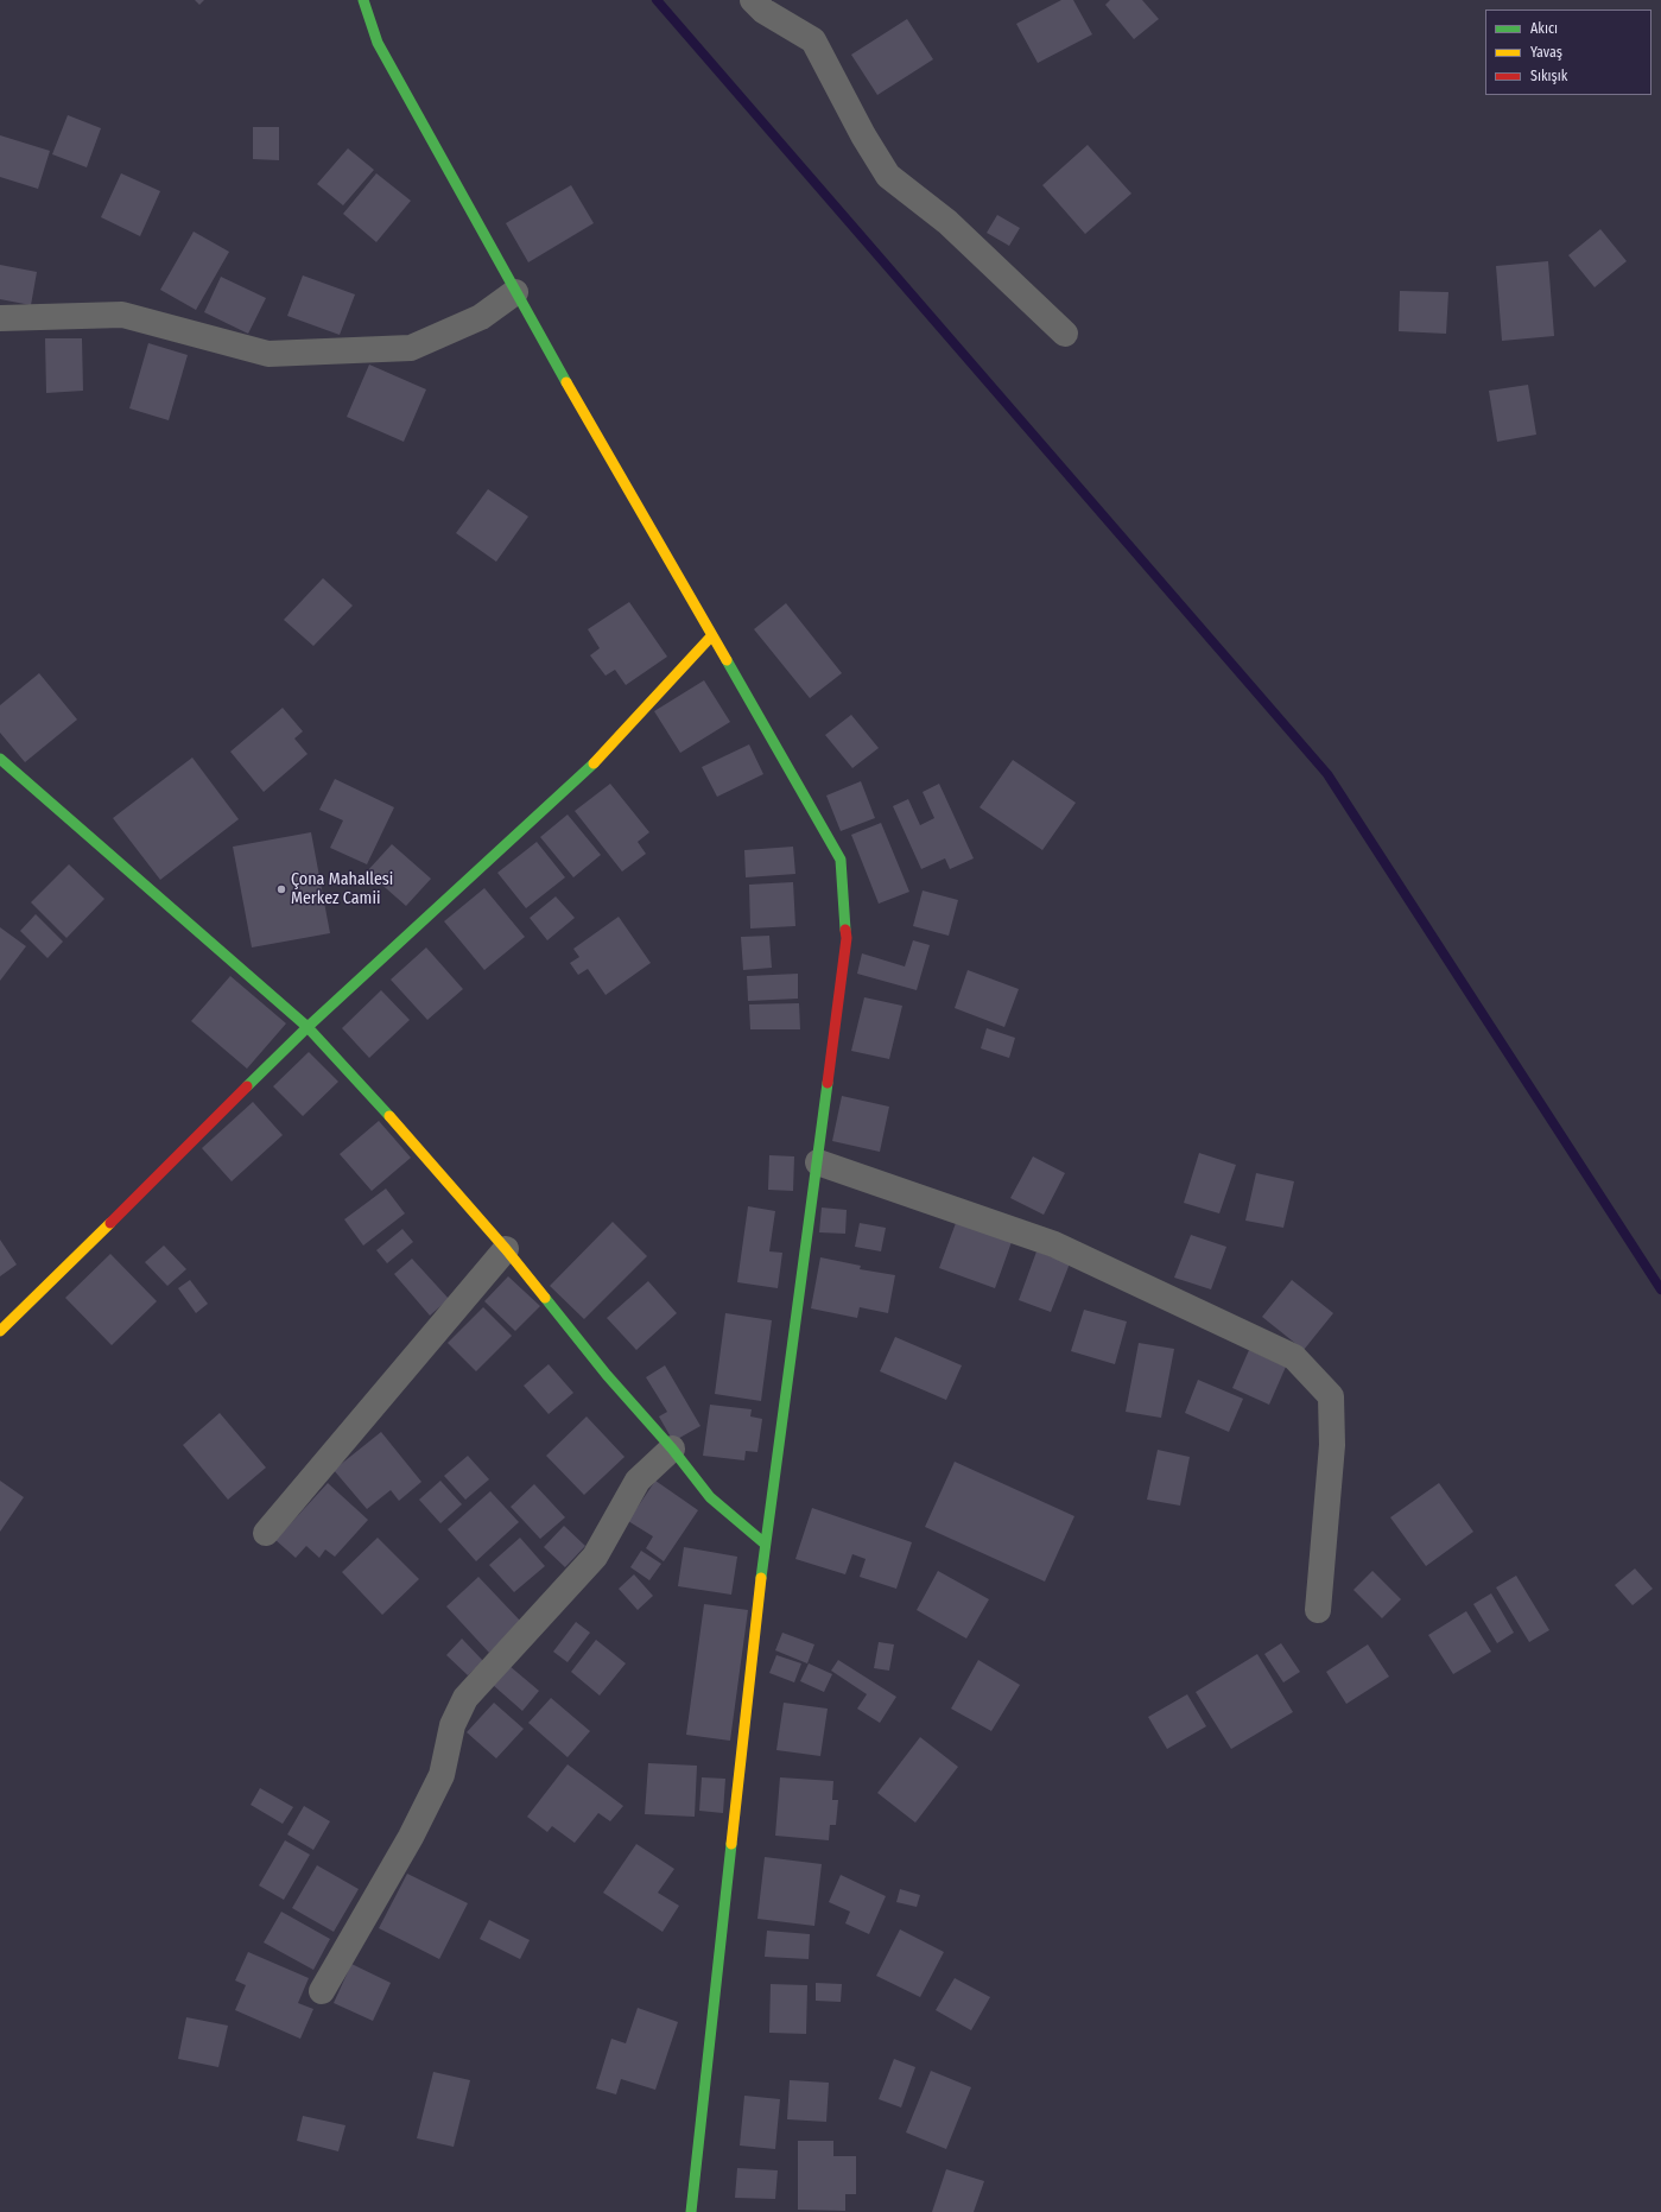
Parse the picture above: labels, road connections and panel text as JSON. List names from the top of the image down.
{
  "places": ["Çona Mahallesi Merkez Camii"],
  "legend": ["Akıcı", "Yavaş", "Sıkışık"]
}
